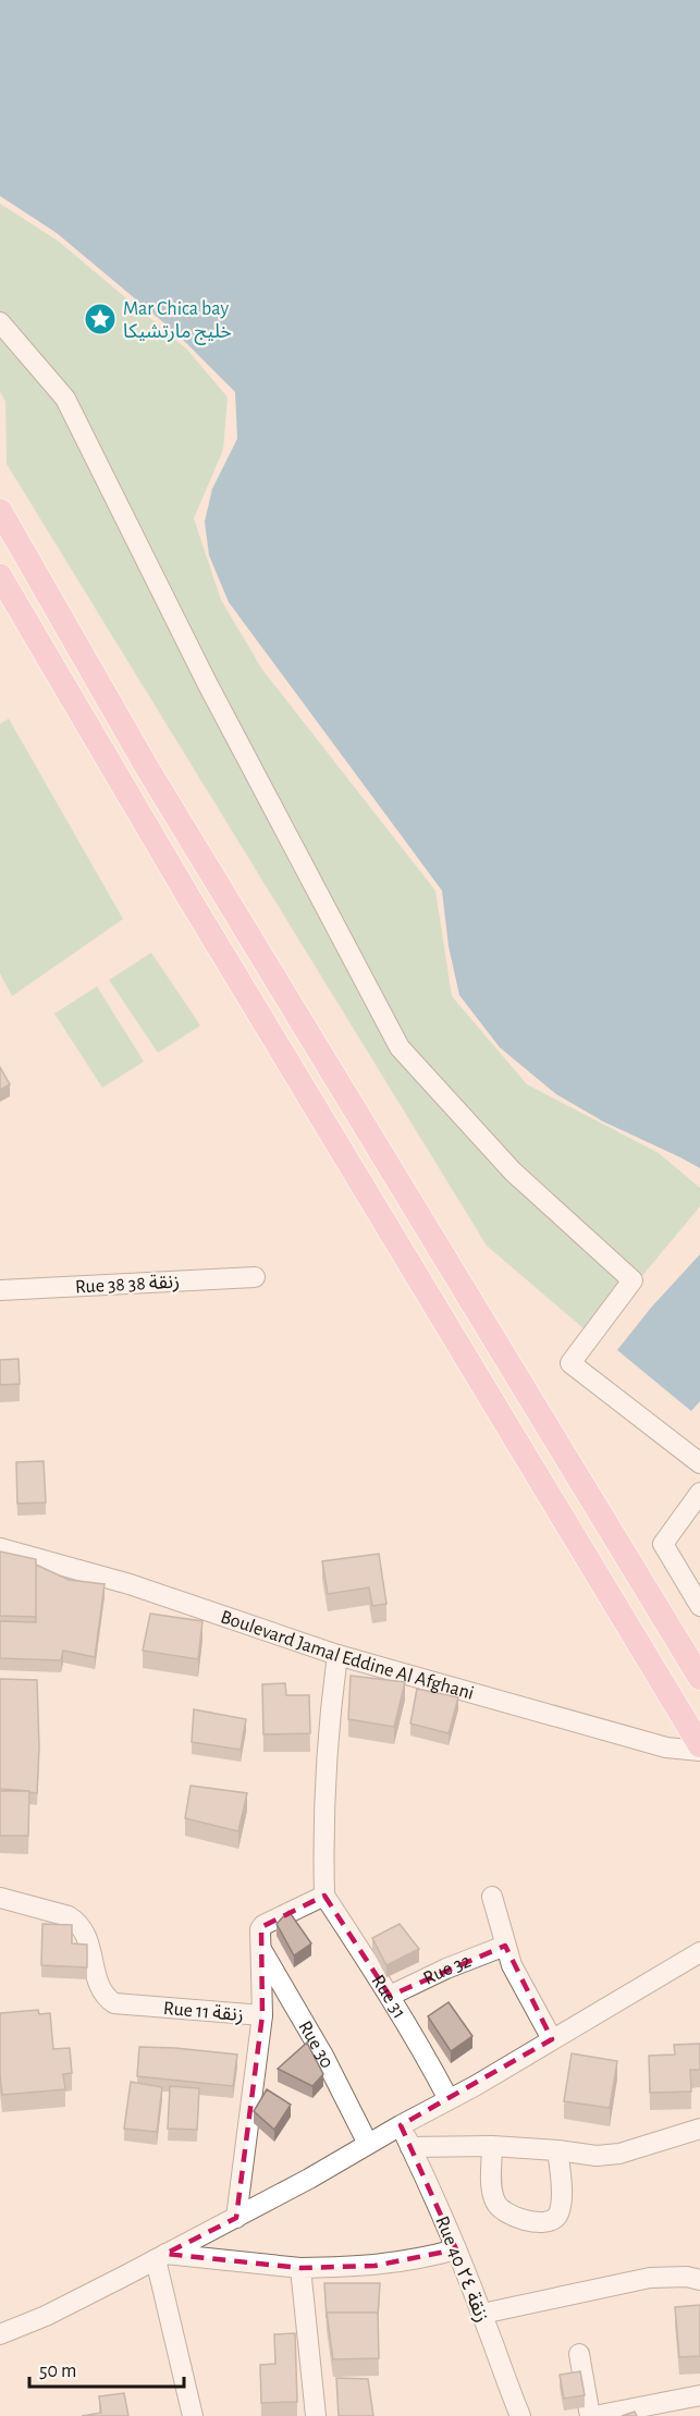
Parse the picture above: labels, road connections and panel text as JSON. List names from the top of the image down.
{
  "streets": {
    "street": [
      "Rue 38 زنقة 38",
      "Boulevard Jamal Eddine Al Afghani",
      "Rue 32",
      "Rue 31",
      "Rue 11 زنقة",
      "Rue 30",
      "Rue 40 زنقة ٢٤"
    ]
  },
  "crossings": [
    ["Rue 32", "Rue 31"]
  ],
  "places": {
    "place": ["Mar Chica bay خليج مارتشيكا"]
  },
  "scale_bar": "50 m"
}
